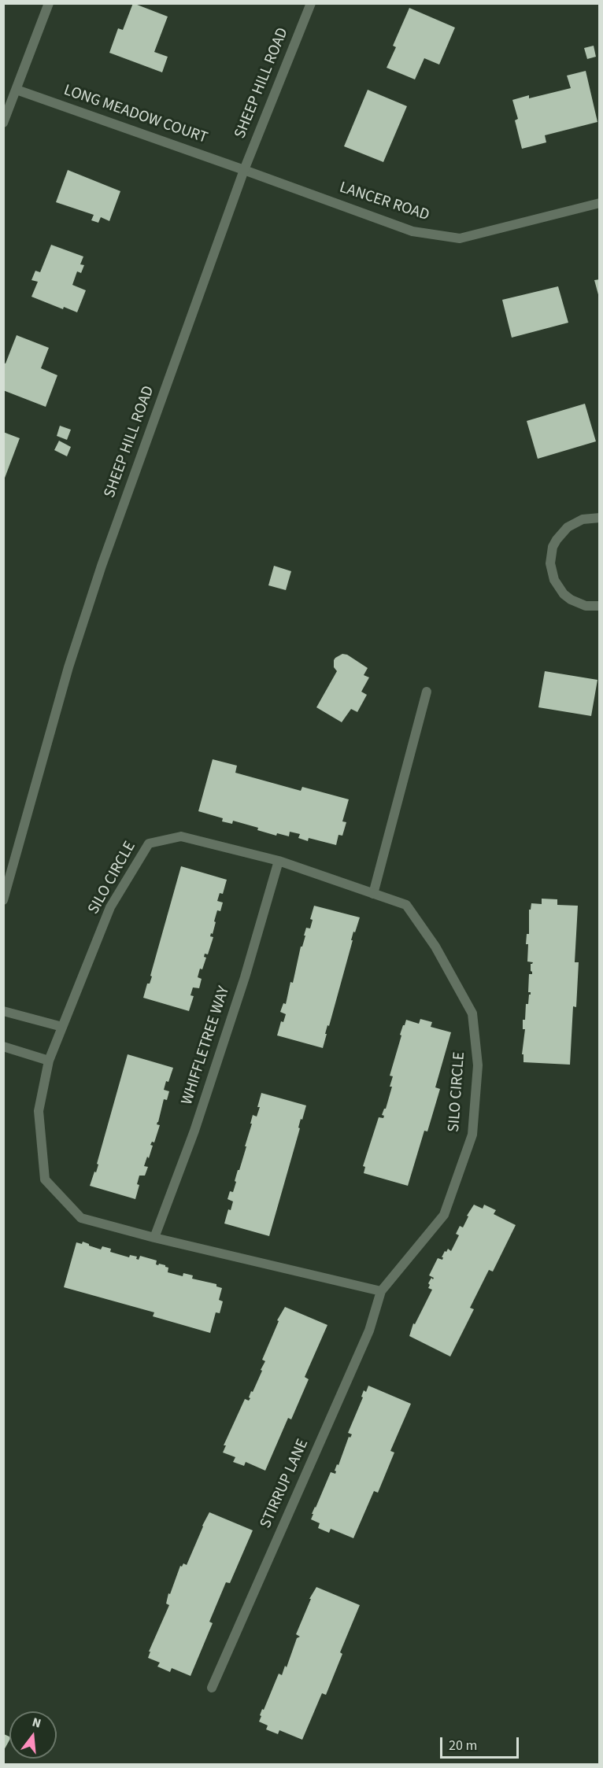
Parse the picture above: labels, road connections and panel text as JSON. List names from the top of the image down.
{
  "streets": {
    "street": [
      "SHEEP HILL ROAD",
      "LONG MEADOW COURT",
      "LANCER ROAD",
      "SILO CIRCLE",
      "WHIFFLETREE WAY",
      "STIRRUP LANE"
    ]
  },
  "crossings": [
    ["SHEEP HILL ROAD", "LONG MEADOW COURT"],
    ["SHEEP HILL ROAD", "LANCER ROAD"],
    ["LONG MEADOW COURT", "LANCER ROAD"],
    ["SILO CIRCLE", "WHIFFLETREE WAY"],
    ["SILO CIRCLE", "STIRRUP LANE"]
  ],
  "scale_bar": "20 m",
  "north": "top"
}
